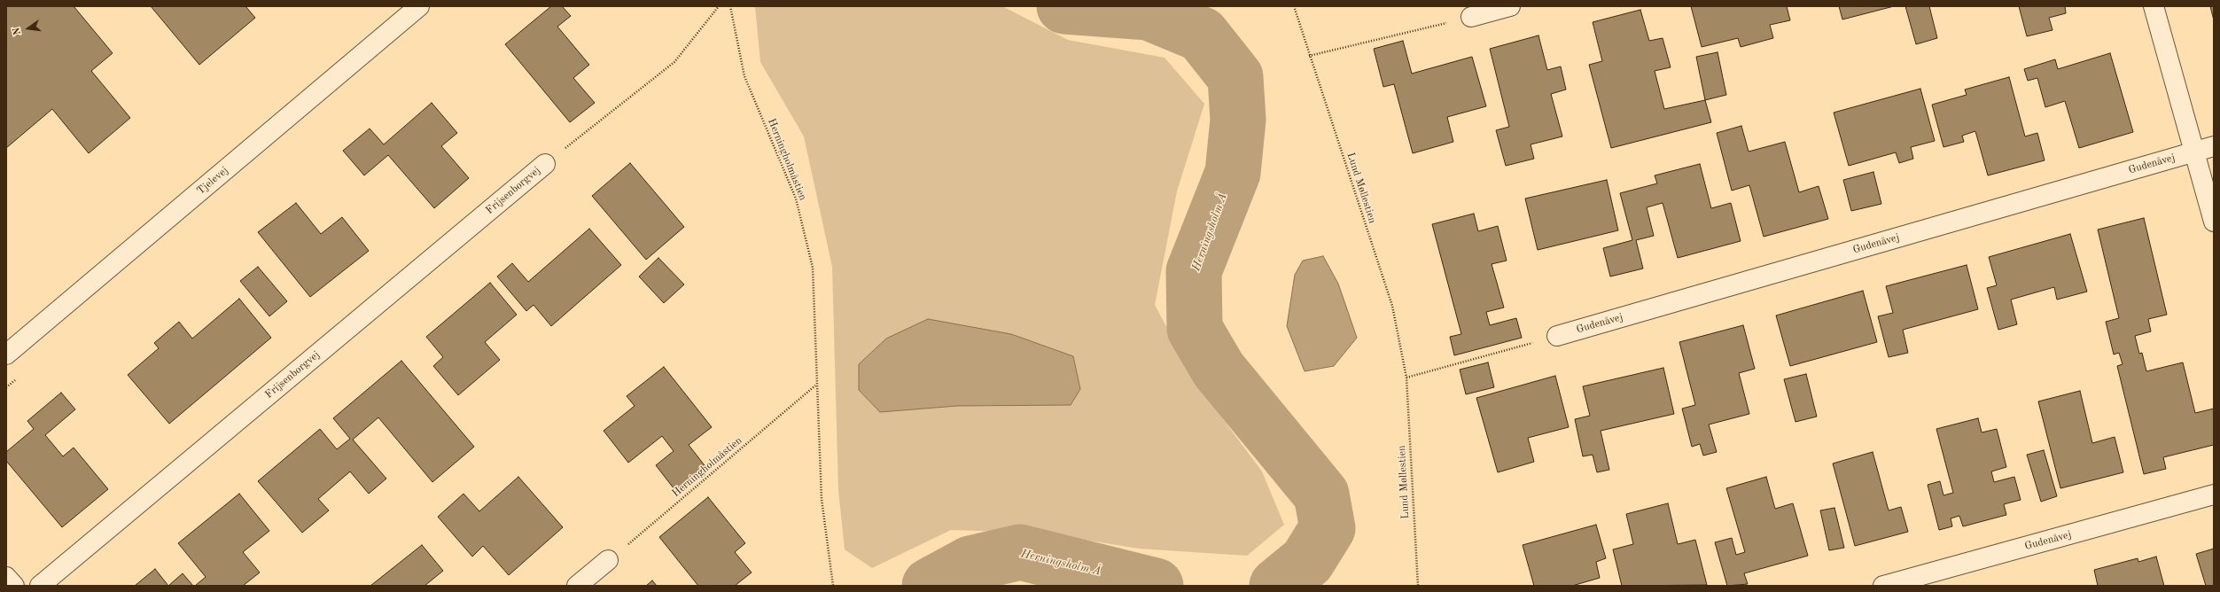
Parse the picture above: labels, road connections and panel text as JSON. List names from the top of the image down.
{
  "streets": {
    "street": ["Gudenåvej", "Tjelevej", "Frijsenborgvej"],
    "path": ["Herningholmåstien", "Lund Møllestien"]
  },
  "water": ["Herningsholm Å"],
  "north": "left"
}
